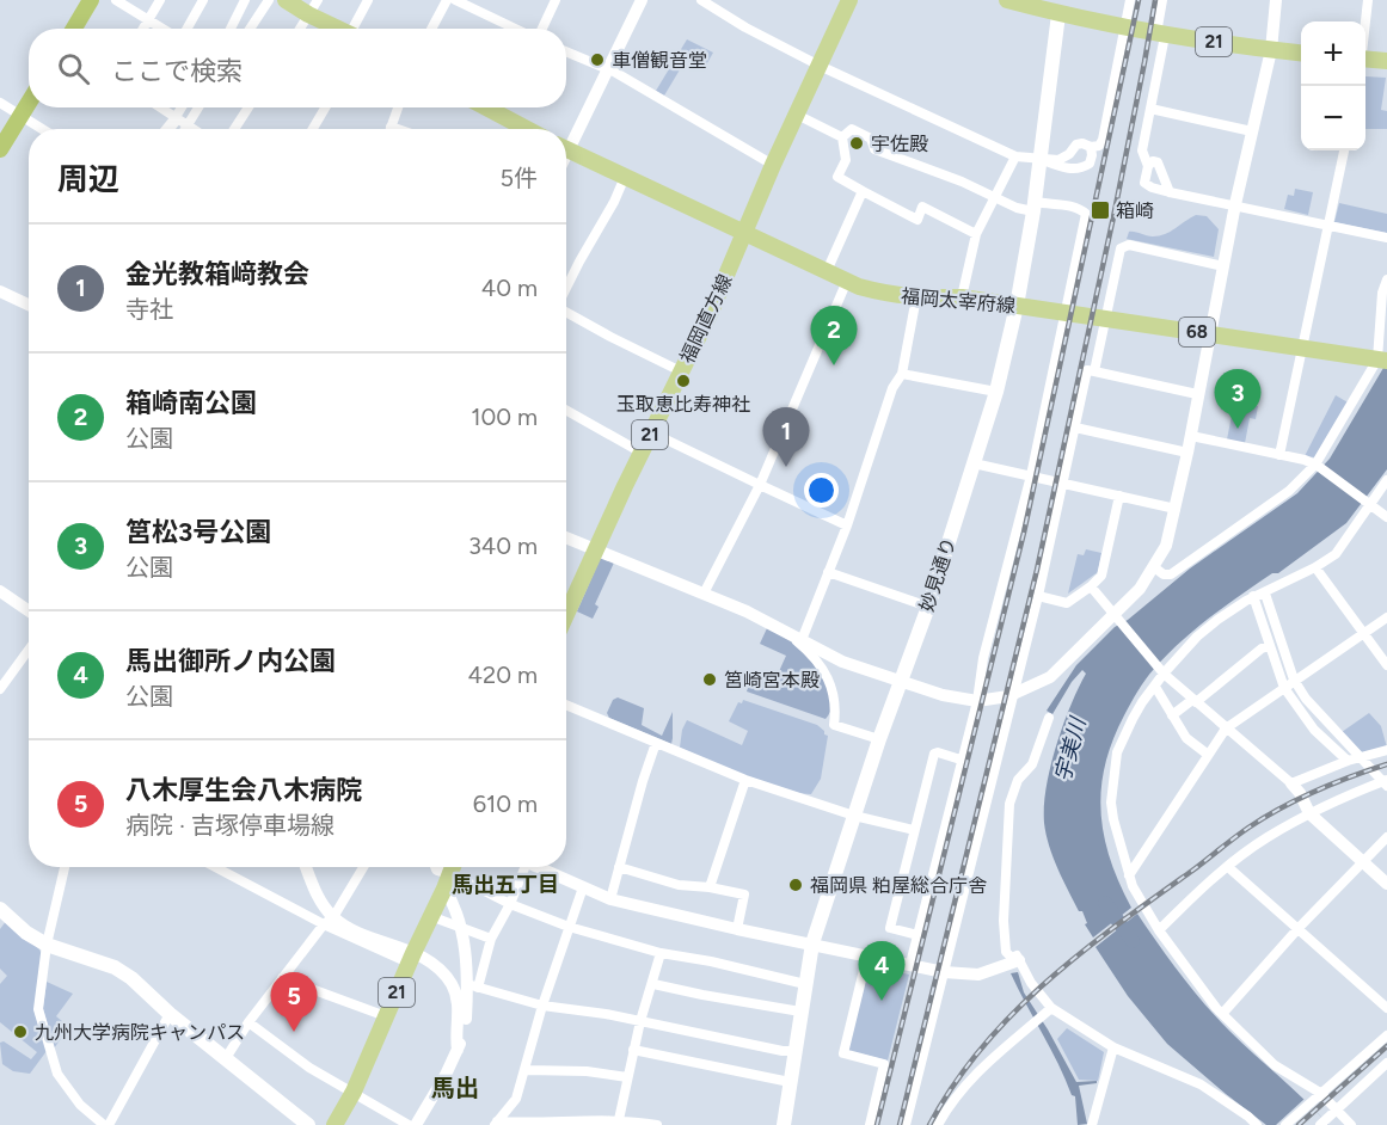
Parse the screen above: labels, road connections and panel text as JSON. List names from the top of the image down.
{
  "streets": {
    "main road": [
      "21",
      "福岡太宰府線",
      "福岡直方線",
      "68",
      "妙見通り"
    ]
  },
  "crossings": [
    ["21", "妙見通り"],
    ["福岡太宰府線", "福岡直方線"],
    ["福岡太宰府線", "妙見通り"]
  ],
  "districts": ["馬出五丁目", "馬出"],
  "water": ["宇美川"],
  "places": {
    "other": [
      "車僧観音堂",
      "宇佐殿",
      "玉取恵比寿神社",
      "筥崎宮本殿",
      "福岡県 粕屋総合庁舎",
      "九州大学病院キャンパス"
    ],
    "transit": ["箱崎"]
  },
  "page": {
    "map_buttons": ["+", "−"],
    "search": "ここで検索",
    "heading": ["周辺", "5件"],
    "list": [
      {
        "mark": "1",
        "name": "金光教箱﨑教会",
        "note": "寺社",
        "value": "40 m"
      },
      {
        "mark": "2",
        "name": "箱崎南公園",
        "note": "公園",
        "value": "100 m"
      },
      {
        "mark": "3",
        "name": "筥松3号公園",
        "note": "公園",
        "value": "340 m"
      },
      {
        "mark": "4",
        "name": "馬出御所ノ内公園",
        "note": "公園",
        "value": "420 m"
      },
      {
        "mark": "5",
        "name": "八木厚生会八木病院",
        "note": "病院 · 吉塚停車場線",
        "value": "610 m"
      }
    ],
    "pins": [
      "2",
      "3",
      "1",
      "4",
      "5"
    ]
  }
}
